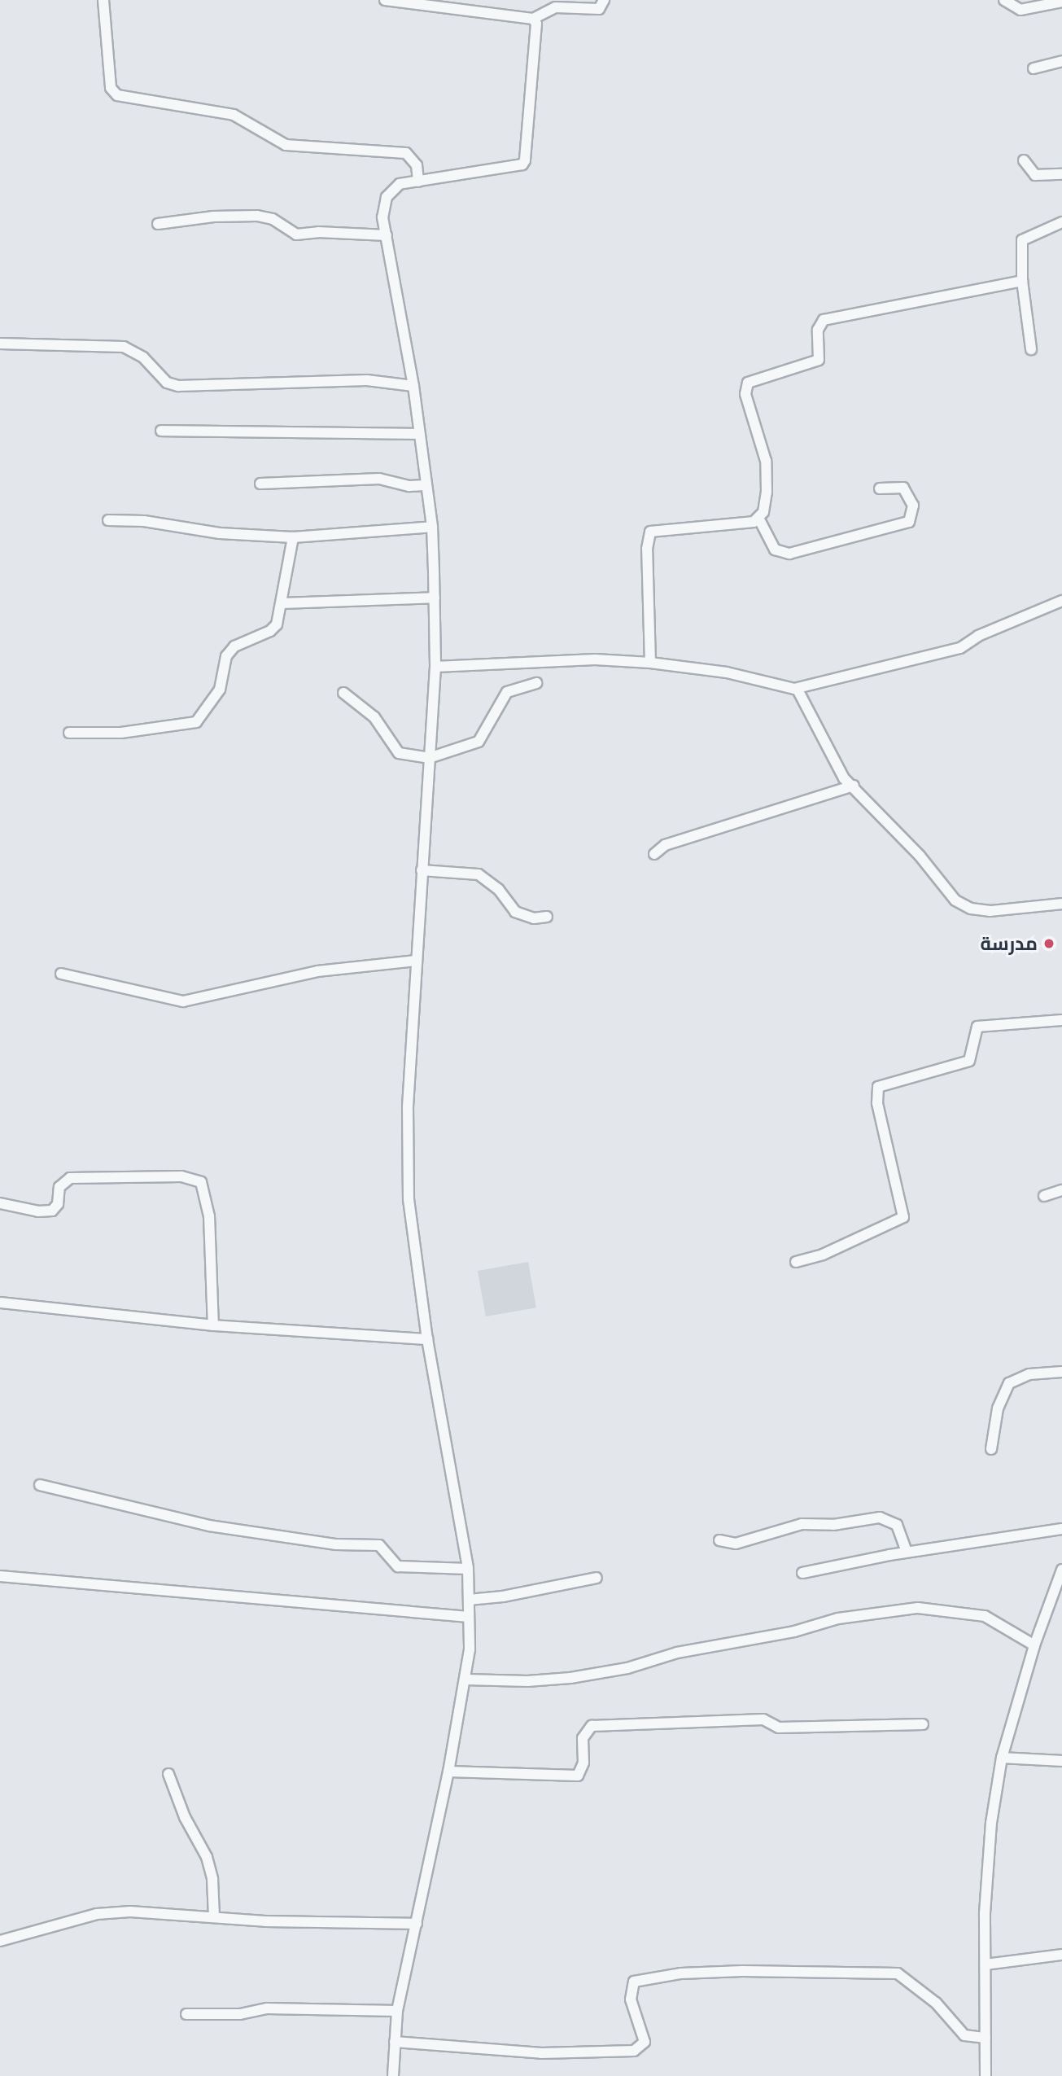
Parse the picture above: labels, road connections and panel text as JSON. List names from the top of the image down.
{
  "places": ["مدرسة"]
}
